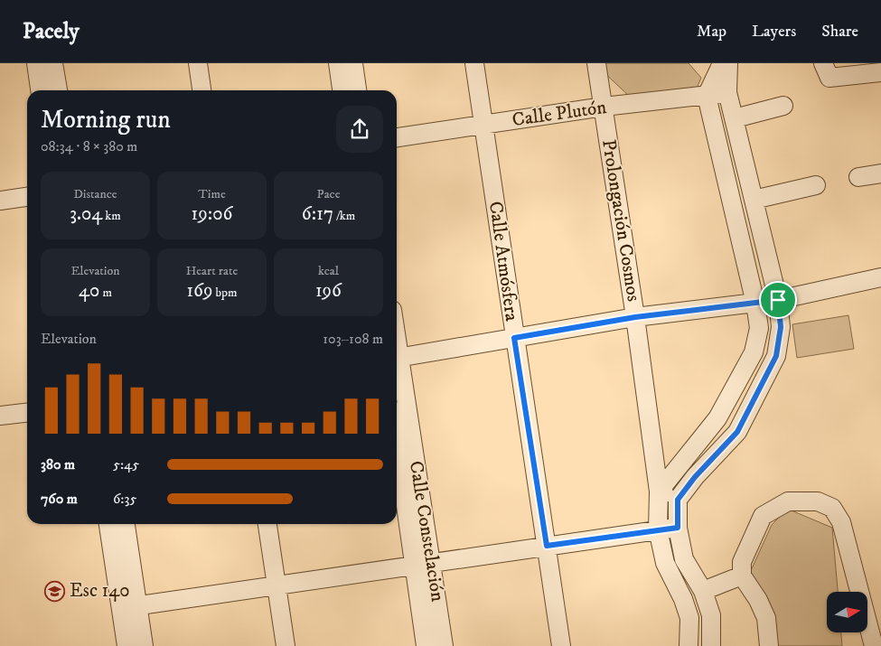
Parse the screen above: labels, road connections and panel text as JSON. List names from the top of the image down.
{
  "streets": {
    "street": [
      "Calle Plutón",
      "Prolongación Cosmos",
      "Calle Atmósfera",
      "Calle Constelación"
    ]
  },
  "crossings": [
    ["Calle Plutón", "Prolongación Cosmos"],
    ["Calle Plutón", "Calle Atmósfera"]
  ],
  "places": {
    "school or university": ["Esc 140"]
  },
  "north": "right",
  "page": {
    "header": "Pacely",
    "nav": ["Map", "Layers", "Share"],
    "heading": ["Morning run", "08:34 · 8 × 380 m"],
    "stats": [
      ["Distance", "3.04 km"],
      ["Time", "19:06"],
      ["Pace", "6:17 /km"],
      ["Elevation", "40 m"],
      ["Heart rate", "169 bpm"],
      ["kcal", "196"]
    ],
    "chart": ["Elevation", "103–108 m"],
    "list": [
      {
        "name": "380 m",
        "note": "5:45"
      },
      {
        "name": "760 m",
        "note": "6:35"
      }
    ]
  }
}
